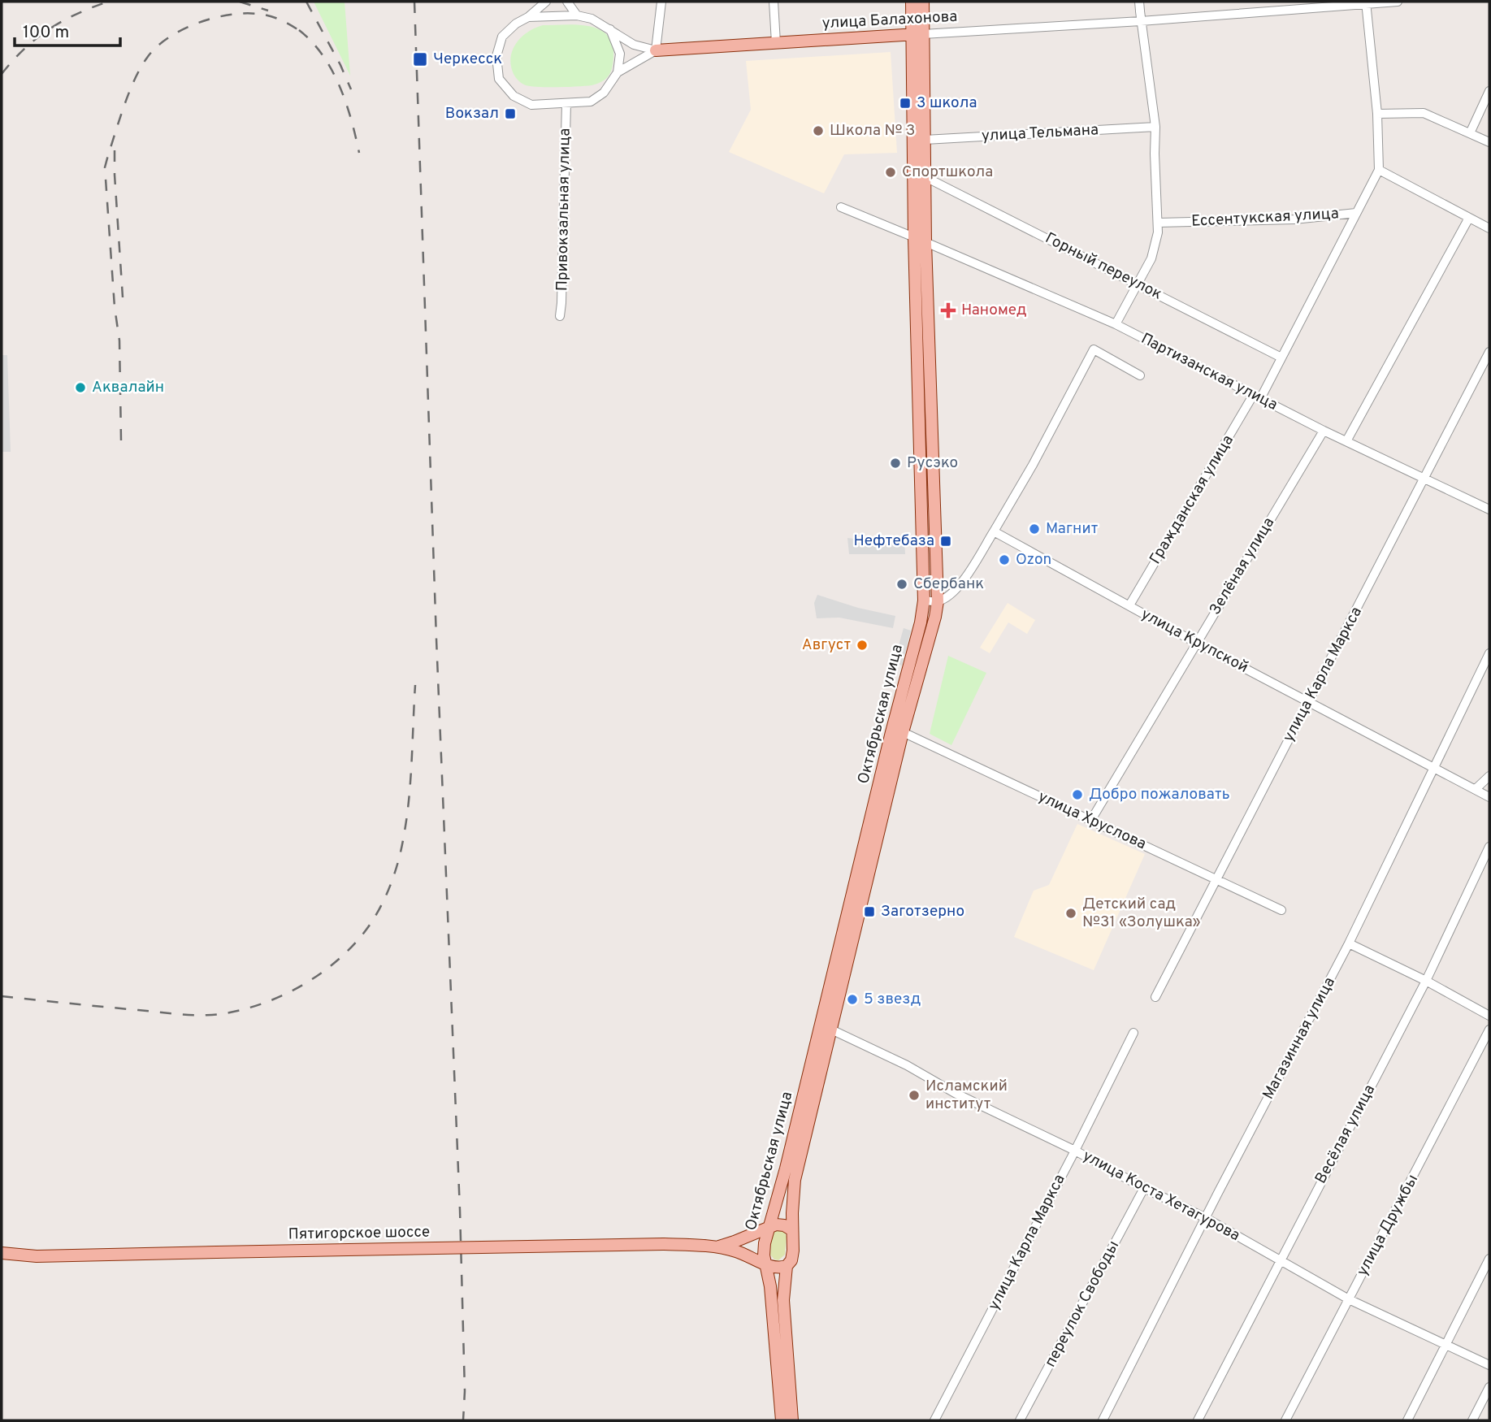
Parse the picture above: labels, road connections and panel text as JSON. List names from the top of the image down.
{
  "streets": {
    "main road": ["улица Балахонова", "Октябрьская улица", "Пятигорское шоссе"],
    "street": [
      "улица Тельмана",
      "Привокзальная улица",
      "Ессентукская улица",
      "Горный переулок",
      "Партизанская улица",
      "Гражданская улица",
      "Зелёная улица",
      "улица Крупской",
      "улица Карла Маркса",
      "улица Хруслова",
      "Магазинная улица",
      "Весёлая улица",
      "улица Коста Хетагурова",
      "улица Дружбы",
      "переулок Свободы"
    ]
  },
  "crossings": [
    ["улица Балахонова", "Привокзальная улица"],
    ["улица Балахонова", "Октябрьская улица"],
    ["улица Тельмана", "Октябрьская улица"],
    ["Ессентукская улица", "Гражданская улица"],
    ["Горный переулок", "Гражданская улица"],
    ["Горный переулок", "Октябрьская улица"],
    ["Партизанская улица", "Гражданская улица"],
    ["Партизанская улица", "Зелёная улица"],
    ["Партизанская улица", "улица Карла Маркса"],
    ["Партизанская улица", "Октябрьская улица"],
    ["Гражданская улица", "улица Крупской"],
    ["Зелёная улица", "улица Крупской"],
    ["Зелёная улица", "улица Хруслова"],
    ["улица Крупской", "улица Карла Маркса"],
    ["улица Крупской", "Магазинная улица"],
    ["улица Карла Маркса", "улица Хруслова"],
    ["улица Карла Маркса", "улица Коста Хетагурова"],
    ["Октябрьская улица", "улица Хруслова"],
    ["Октябрьская улица", "улица Коста Хетагурова"],
    ["Октябрьская улица", "Пятигорское шоссе"],
    ["Магазинная улица", "улица Коста Хетагурова"],
    ["Весёлая улица", "улица Коста Хетагурова"],
    ["улица Коста Хетагурова", "улица Дружбы"],
    ["улица Коста Хетагурова", "переулок Свободы"]
  ],
  "places": {
    "transit": [
      "Черкесск",
      "3 школа",
      "Вокзал",
      "Нефтебаза",
      "Заготзерно"
    ],
    "other": [
      "Школа № 3",
      "Спортшкола",
      "Аквалайн",
      "Русэко",
      "Магнит",
      "Ozon",
      "Сбербанк",
      "Август",
      "Добро пожаловать",
      "Детский сад №31 «Золушка»",
      "5 звезд",
      "Исламский институт"
    ],
    "health": ["Наномед"]
  },
  "scale_bar": "100 m"
}
